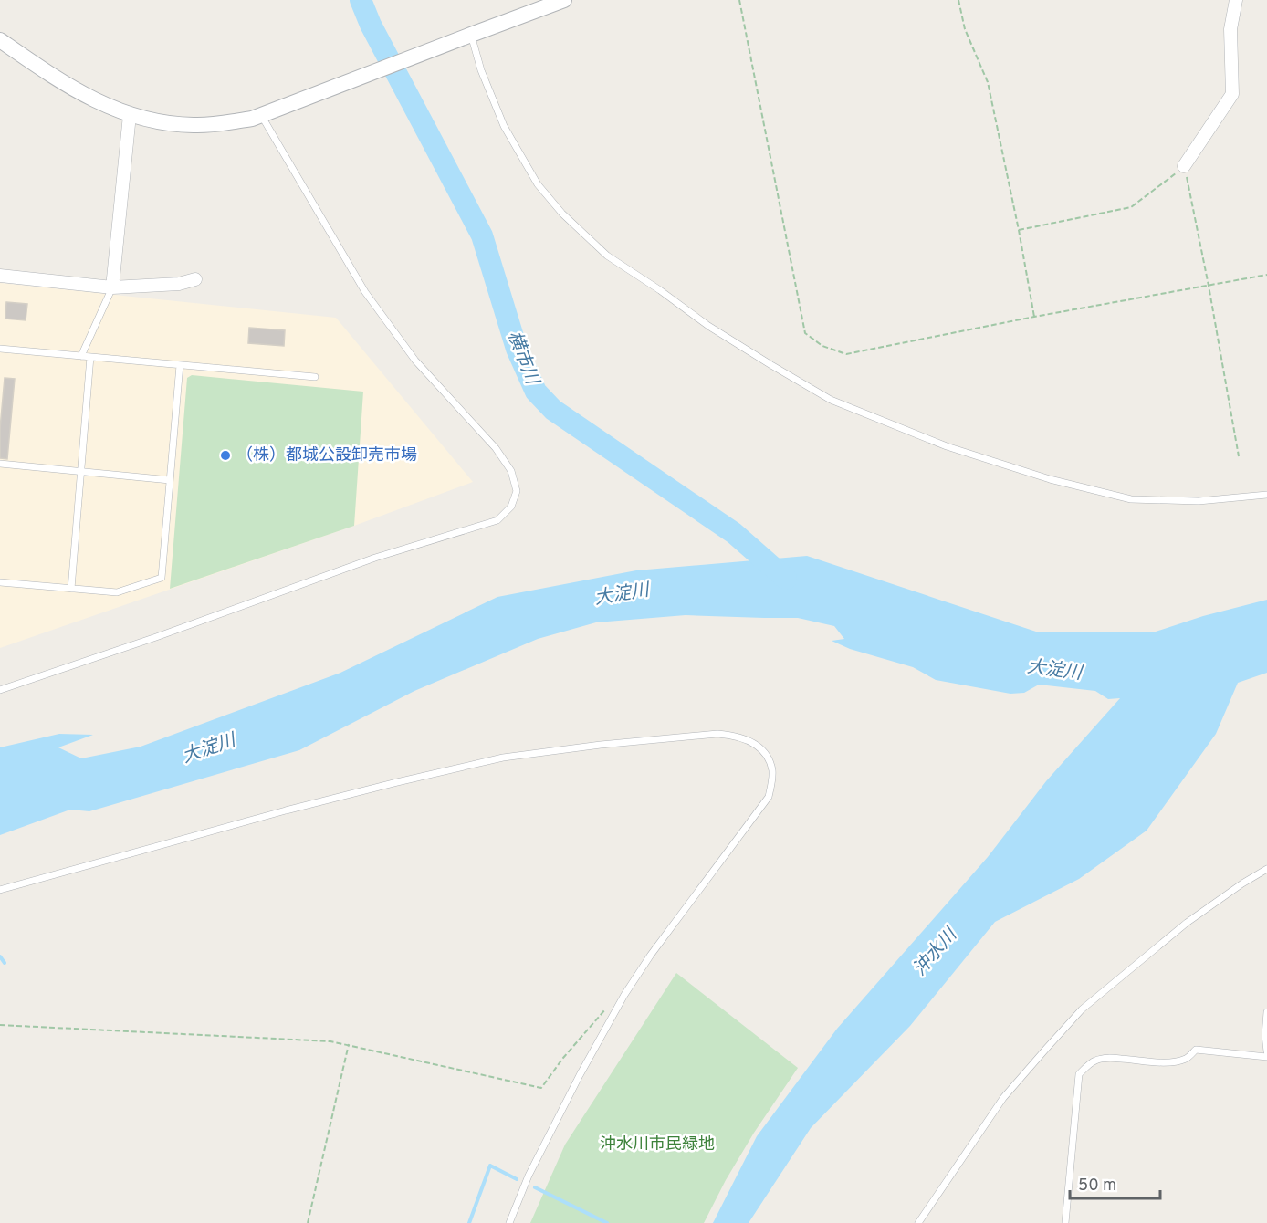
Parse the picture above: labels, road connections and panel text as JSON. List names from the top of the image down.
{
  "water": ["横市川", "大淀川", "沖水川"],
  "parks": ["沖水川市民緑地"],
  "places": ["（株）都城公設卸売市場"],
  "scale_bar": "50 m"
}
